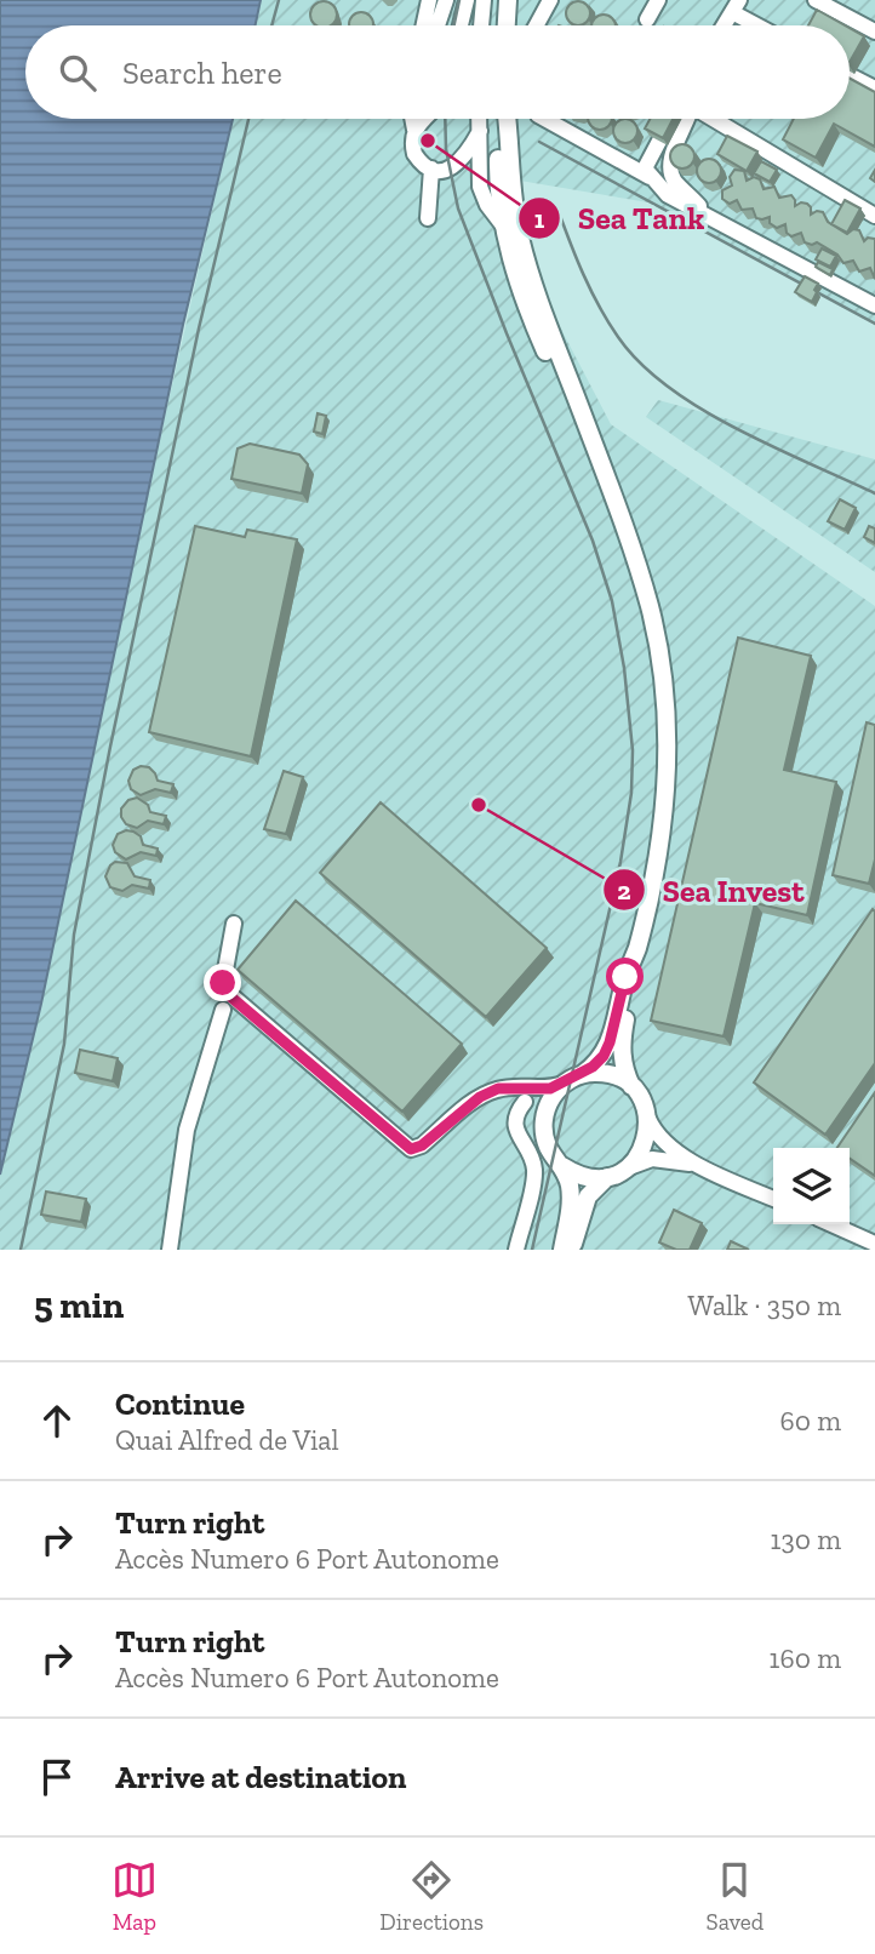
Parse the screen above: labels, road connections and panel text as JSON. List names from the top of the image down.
{
  "places": ["Sea Tank", "Sea Invest"],
  "page": {
    "search": "Search here",
    "heading": ["5 min", "Walk · 350 m"],
    "list": [
      ["Continue", "Quai Alfred de Vial", "60 m"],
      ["Turn right", "Accès Numero 6 Port Autonome", "130 m"],
      ["Turn right", "Accès Numero 6 Port Autonome", "160 m"],
      "Arrive at destination"
    ],
    "nav": ["Map", "Directions", "Saved"]
  }
}
